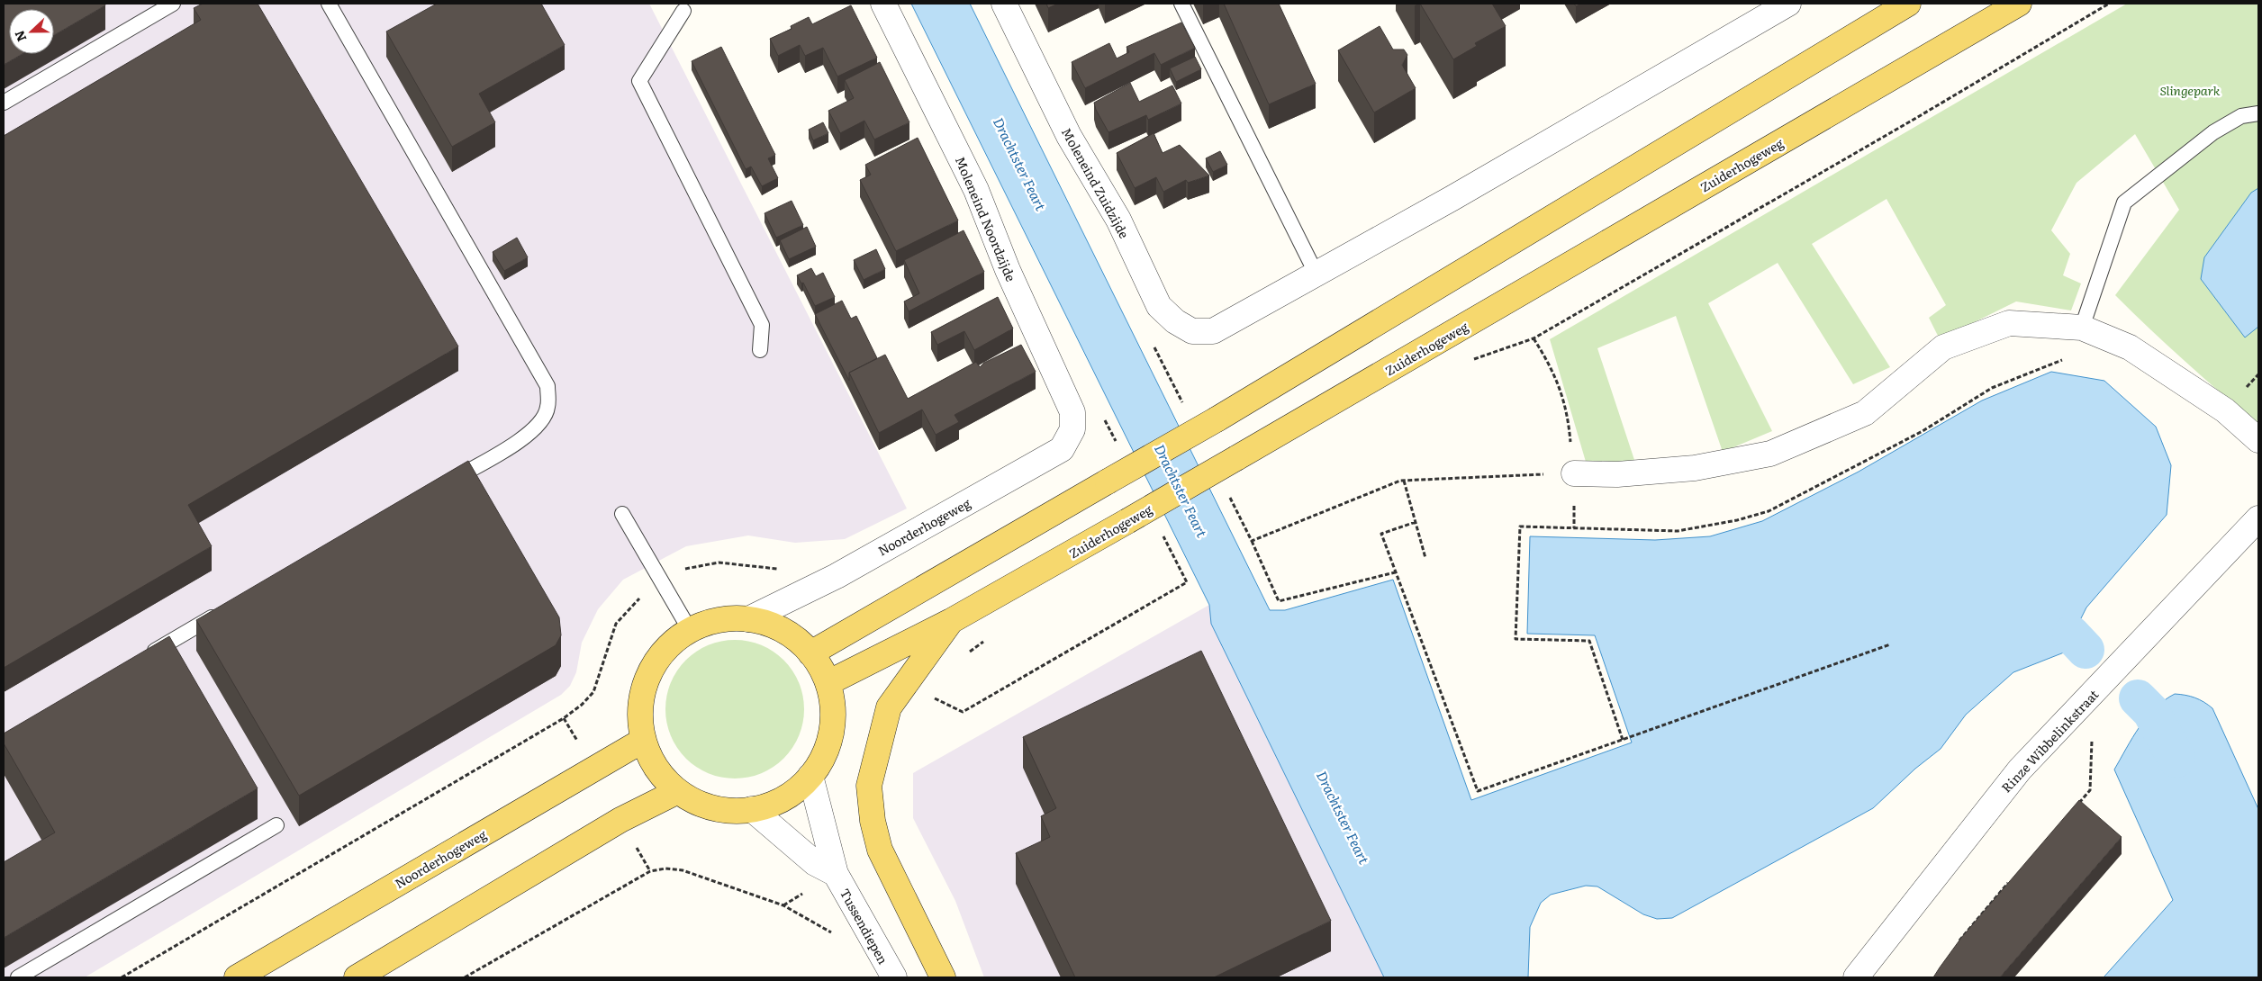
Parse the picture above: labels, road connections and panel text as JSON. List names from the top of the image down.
{
  "streets": {
    "main road": ["Zuiderhogeweg", "Noorderhogeweg"],
    "street": [
      "Moleneind Zuidzijde",
      "Moleneind Noordzijde",
      "Rinze Wibbelinkstraat",
      "Tussendiepen"
    ]
  },
  "crossings": [
    ["Moleneind Noordzijde", "Noorderhogeweg"]
  ],
  "water": ["Drachtster Feart"],
  "parks": ["Slingepark"],
  "north": "left"
}
